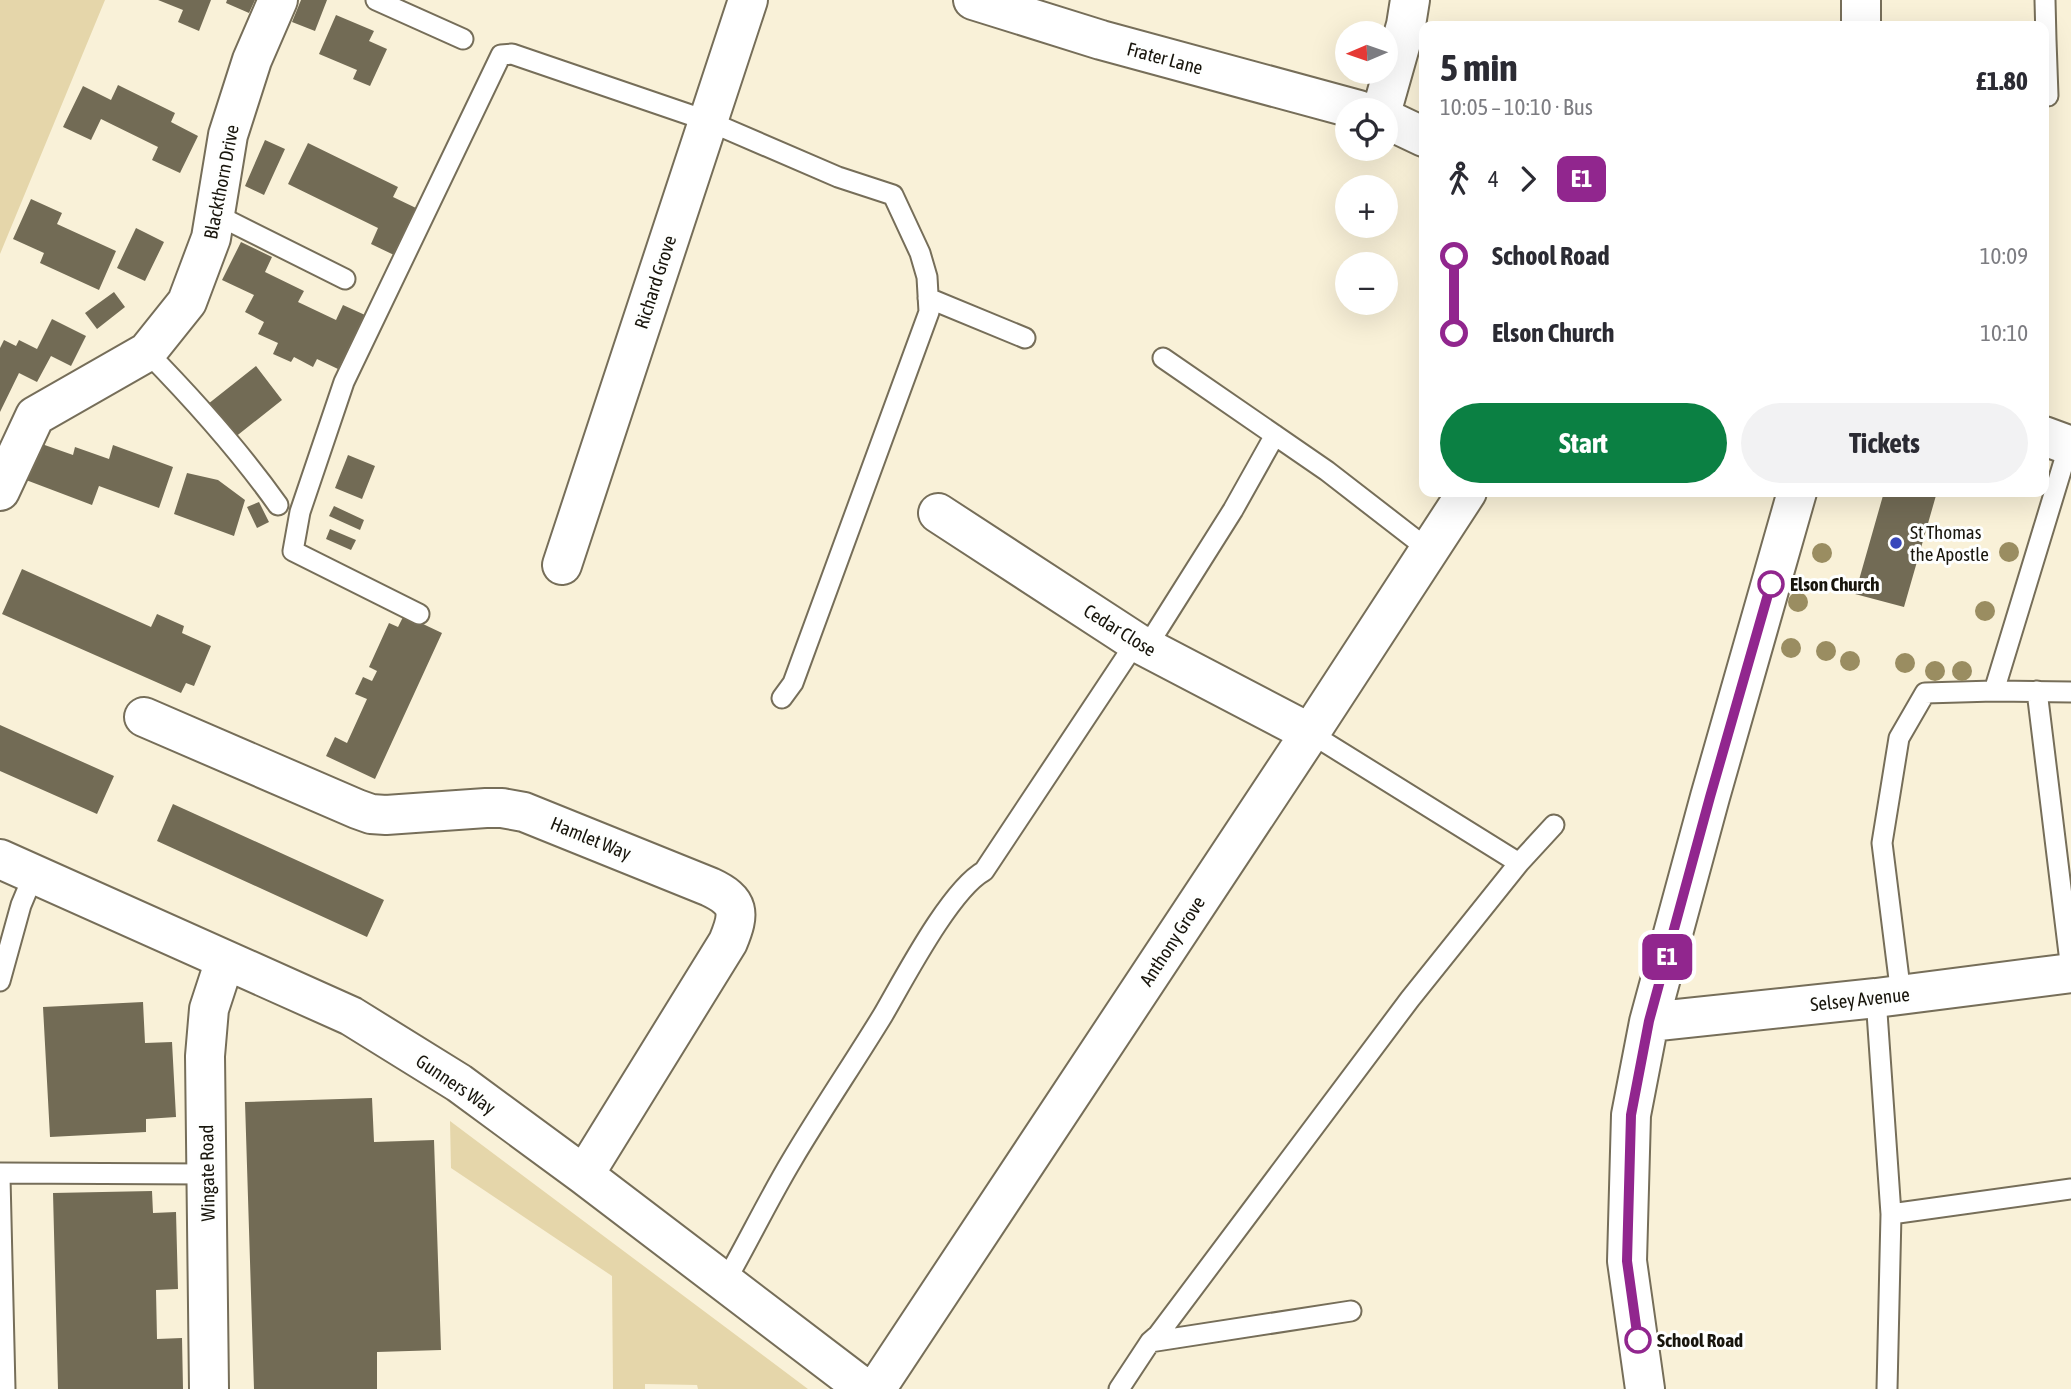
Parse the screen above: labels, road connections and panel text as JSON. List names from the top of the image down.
{
  "streets": {
    "street": [
      "Frater Lane",
      "Blackthorn Drive",
      "Richard Grove",
      "Cedar Close",
      "Hamlet Way",
      "Anthony Grove",
      "Selsey Avenue",
      "Gunners Way",
      "Wingate Road"
    ]
  },
  "crossings": [
    ["Cedar Close", "Anthony Grove"],
    ["Hamlet Way", "Gunners Way"],
    ["Gunners Way", "Wingate Road"]
  ],
  "places": ["St Thomas the Apostle", "Elson Church", "School Road"],
  "lines": ["bus line E1"],
  "north": "left",
  "page": {
    "on_map": "E1",
    "map_buttons": ["+", "−"],
    "heading": ["5 min", "10:05 – 10:10 · Bus", "£1.80"],
    "legs": ["4", "E1"],
    "list": [
      {
        "name": "School Road",
        "value": "10:09"
      },
      {
        "name": "Elson Church",
        "value": "10:10"
      }
    ],
    "buttons": ["Start", "Tickets"]
  }
}
